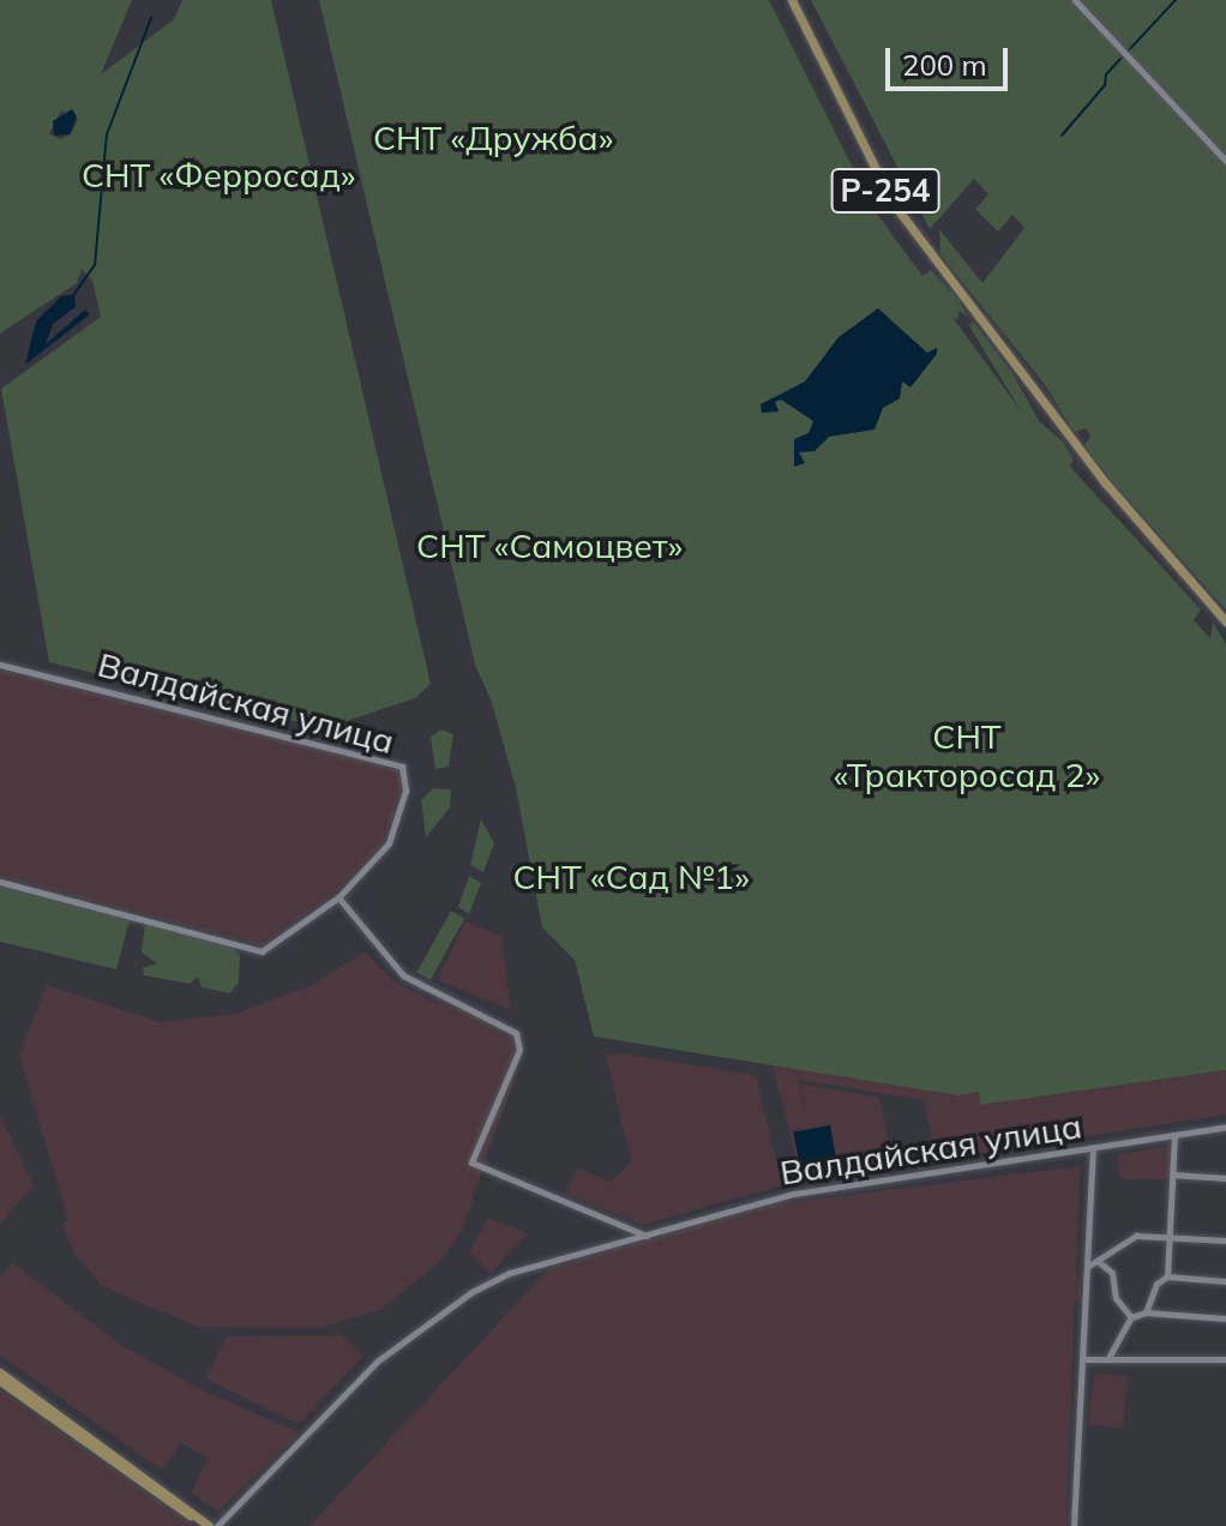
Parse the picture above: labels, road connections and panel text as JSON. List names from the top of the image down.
{
  "streets": {
    "main road": ["Р-254"],
    "street": ["Валдайская улица"]
  },
  "parks": [
    "СНТ «Дружба»",
    "СНТ «Ферросад»",
    "СНТ «Самоцвет»",
    "СНТ «Тракторосад 2»",
    "СНТ «Сад №1»"
  ],
  "scale_bar": "200 m"
}
